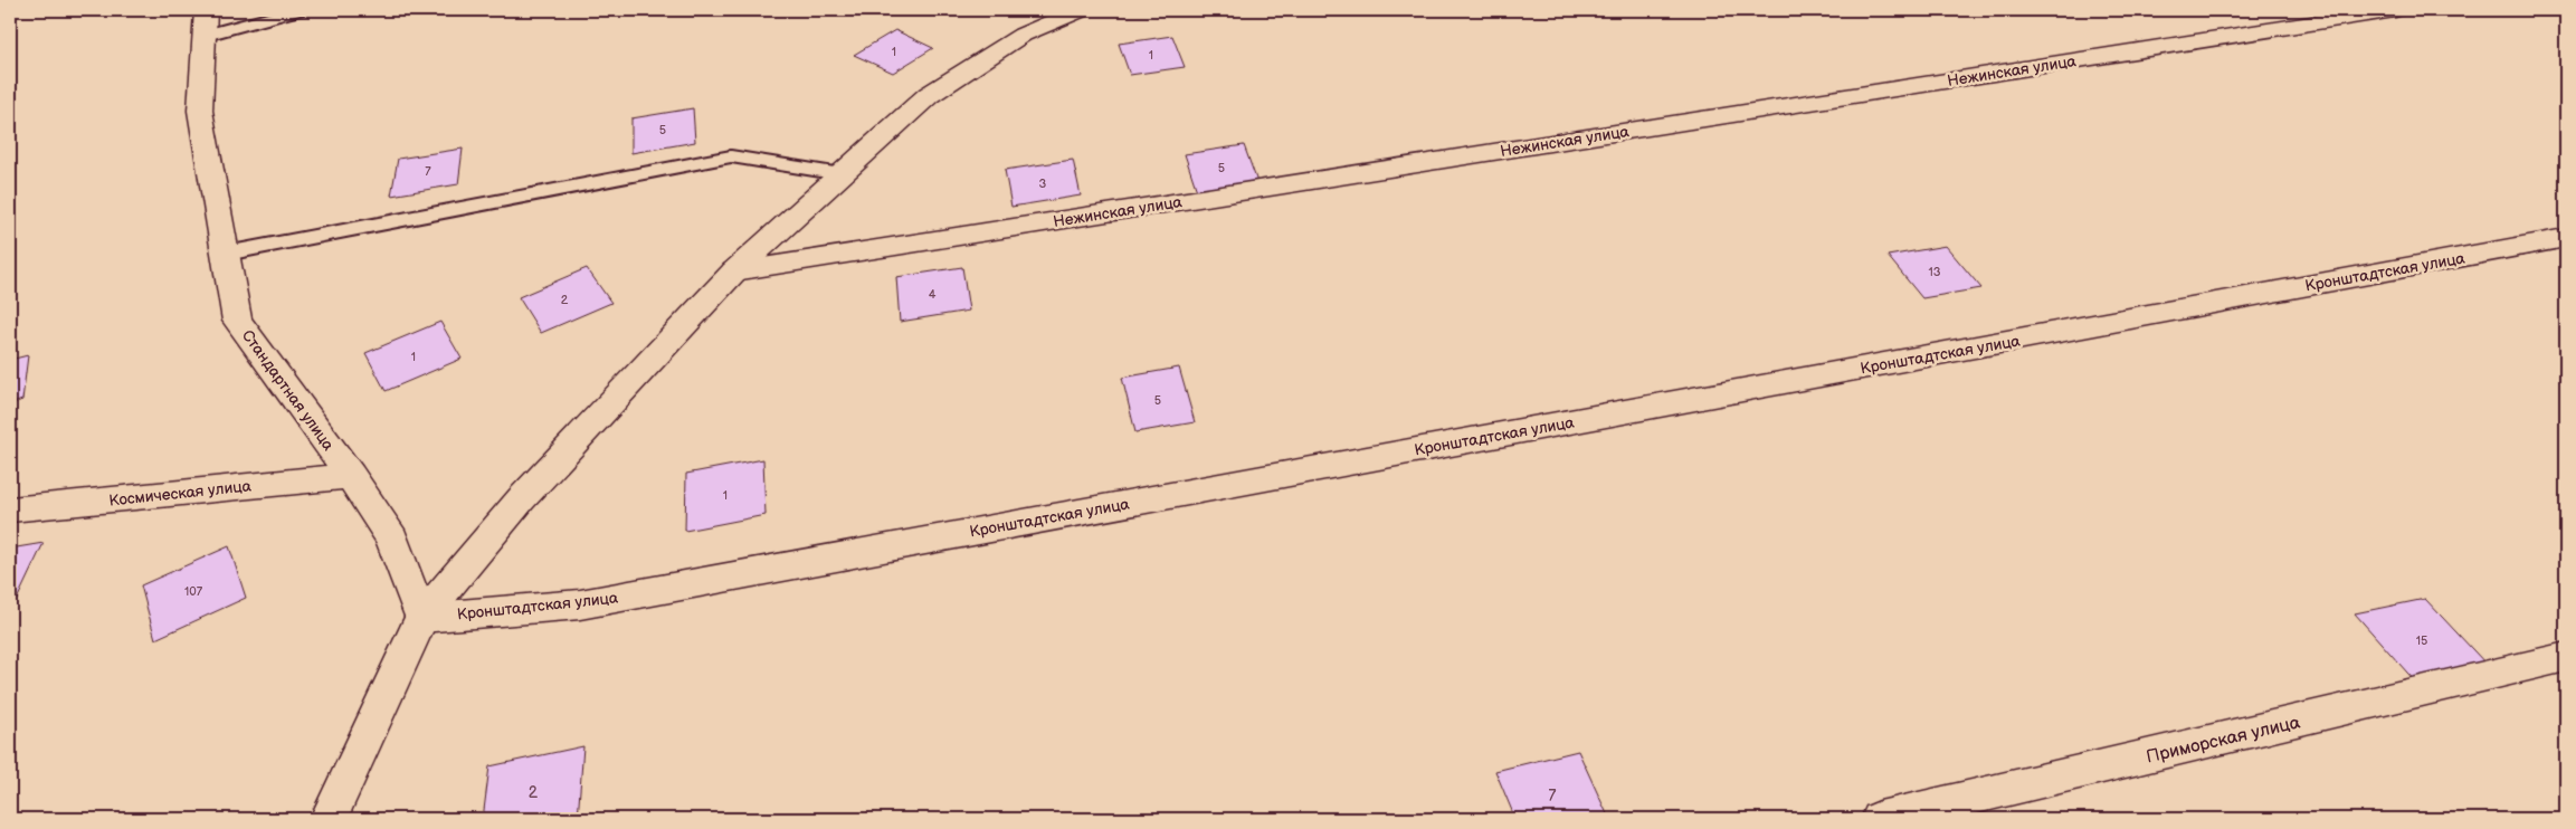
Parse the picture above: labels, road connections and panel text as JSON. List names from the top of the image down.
{
  "streets": {
    "street": [
      "Нежинская улица",
      "Кронштадтская улица",
      "Стандартная улица",
      "Космическая улица",
      "Приморская улица"
    ]
  },
  "crossings": [
    ["Кронштадтская улица", "Стандартная улица"],
    ["Стандартная улица", "Космическая улица"]
  ],
  "house_numbers": [
    "1",
    "1",
    "5",
    "5",
    "7",
    "3",
    "13",
    "4",
    "2",
    "1",
    "5",
    "1",
    "107",
    "15",
    "2",
    "7"
  ]
}
